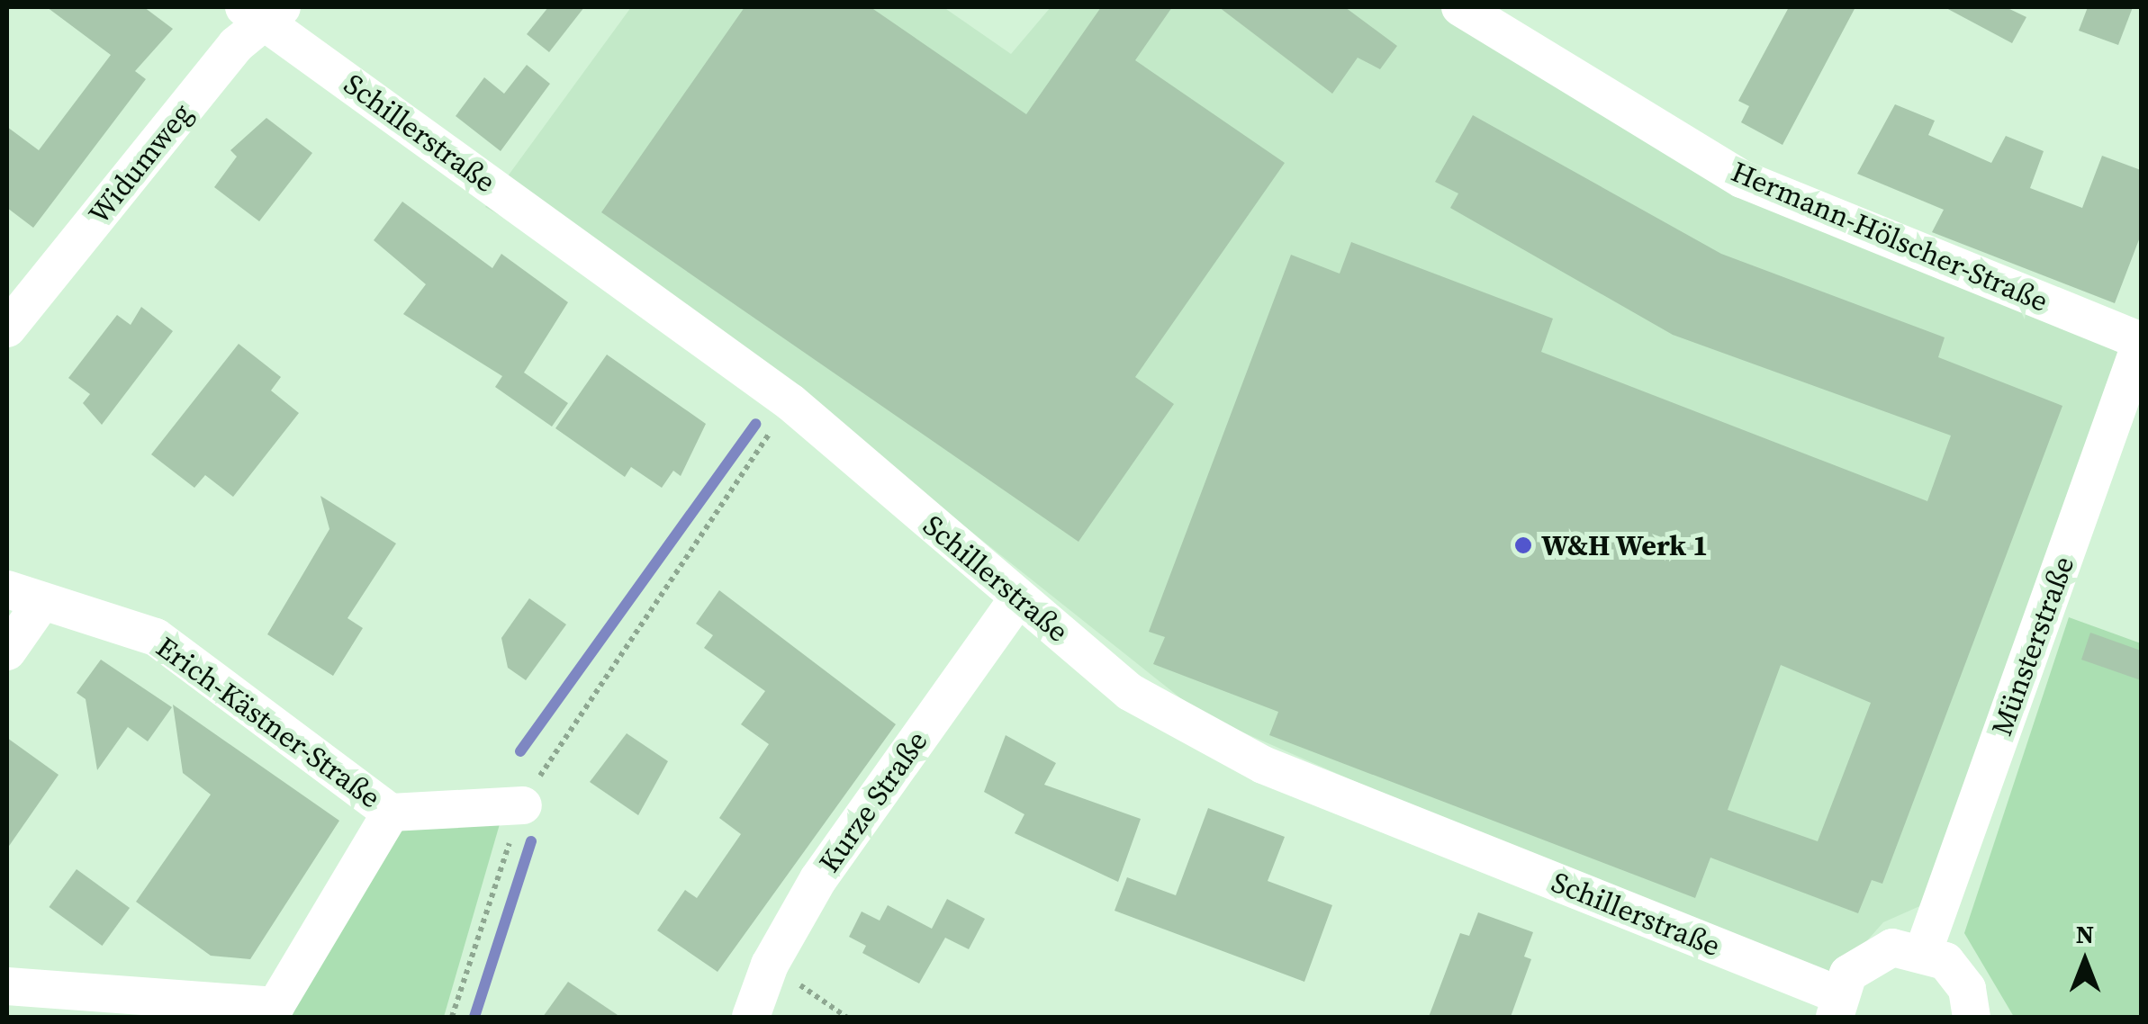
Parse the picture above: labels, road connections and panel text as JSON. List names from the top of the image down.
{
  "streets": {
    "street": [
      "Schillerstraße",
      "Widumweg",
      "Hermann-Hölscher-Straße",
      "Münsterstraße",
      "Erich-Kästner-Straße",
      "Kurze Straße"
    ]
  },
  "crossings": [
    ["Schillerstraße", "Widumweg"],
    ["Schillerstraße", "Kurze Straße"],
    ["Hermann-Hölscher-Straße", "Münsterstraße"]
  ],
  "places": ["W&H Werk 1"],
  "north": "top"
}
